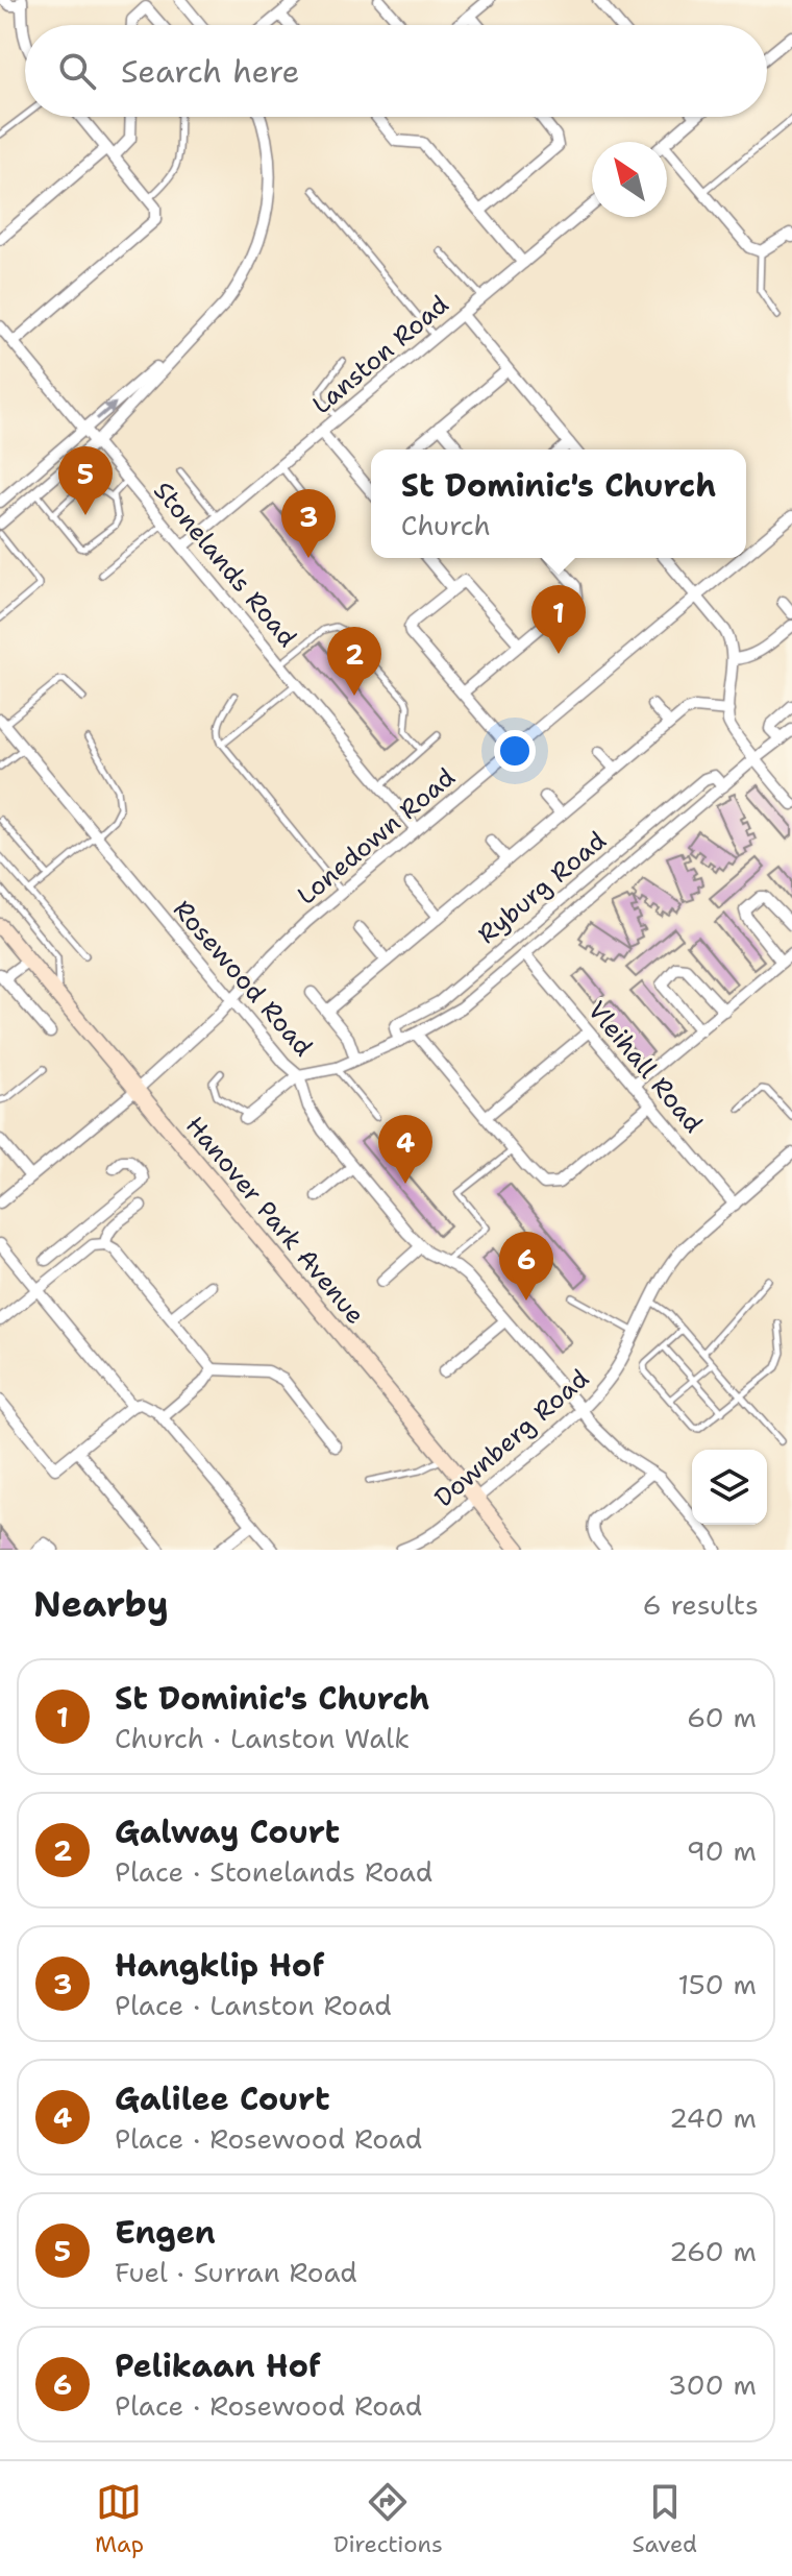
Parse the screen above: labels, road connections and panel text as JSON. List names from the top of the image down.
{
  "streets": {
    "street": [
      "Lanston Road",
      "Stonelands Road",
      "Lonedown Road",
      "Ryburg Road",
      "Rosewood Road",
      "Vleihall Road",
      "Hanover Park Avenue",
      "Downberg Road"
    ]
  },
  "crossings": [
    ["Lanston Road", "Stonelands Road"],
    ["Stonelands Road", "Lonedown Road"],
    ["Lonedown Road", "Rosewood Road"],
    ["Lonedown Road", "Hanover Park Avenue"],
    ["Ryburg Road", "Rosewood Road"],
    ["Ryburg Road", "Vleihall Road"],
    ["Rosewood Road", "Downberg Road"],
    ["Vleihall Road", "Downberg Road"],
    ["Hanover Park Avenue", "Downberg Road"]
  ],
  "north": "top left",
  "page": {
    "search": "Search here",
    "pins": [
      "5",
      "3",
      "1",
      "2",
      "4",
      "6"
    ],
    "popup": ["St Dominic's Church", "Church"],
    "heading": ["Nearby", "6 results"],
    "list": [
      {
        "mark": "1",
        "name": "St Dominic's Church",
        "note": "Church · Lanston Walk",
        "value": "60 m"
      },
      {
        "mark": "2",
        "name": "Galway Court",
        "note": "Place · Stonelands Road",
        "value": "90 m"
      },
      {
        "mark": "3",
        "name": "Hangklip Hof",
        "note": "Place · Lanston Road",
        "value": "150 m"
      },
      {
        "mark": "4",
        "name": "Galilee Court",
        "note": "Place · Rosewood Road",
        "value": "240 m"
      },
      {
        "mark": "5",
        "name": "Engen",
        "note": "Fuel · Surran Road",
        "value": "260 m"
      },
      {
        "mark": "6",
        "name": "Pelikaan Hof",
        "note": "Place · Rosewood Road",
        "value": "300 m"
      }
    ],
    "nav": ["Map", "Directions", "Saved"]
  }
}
